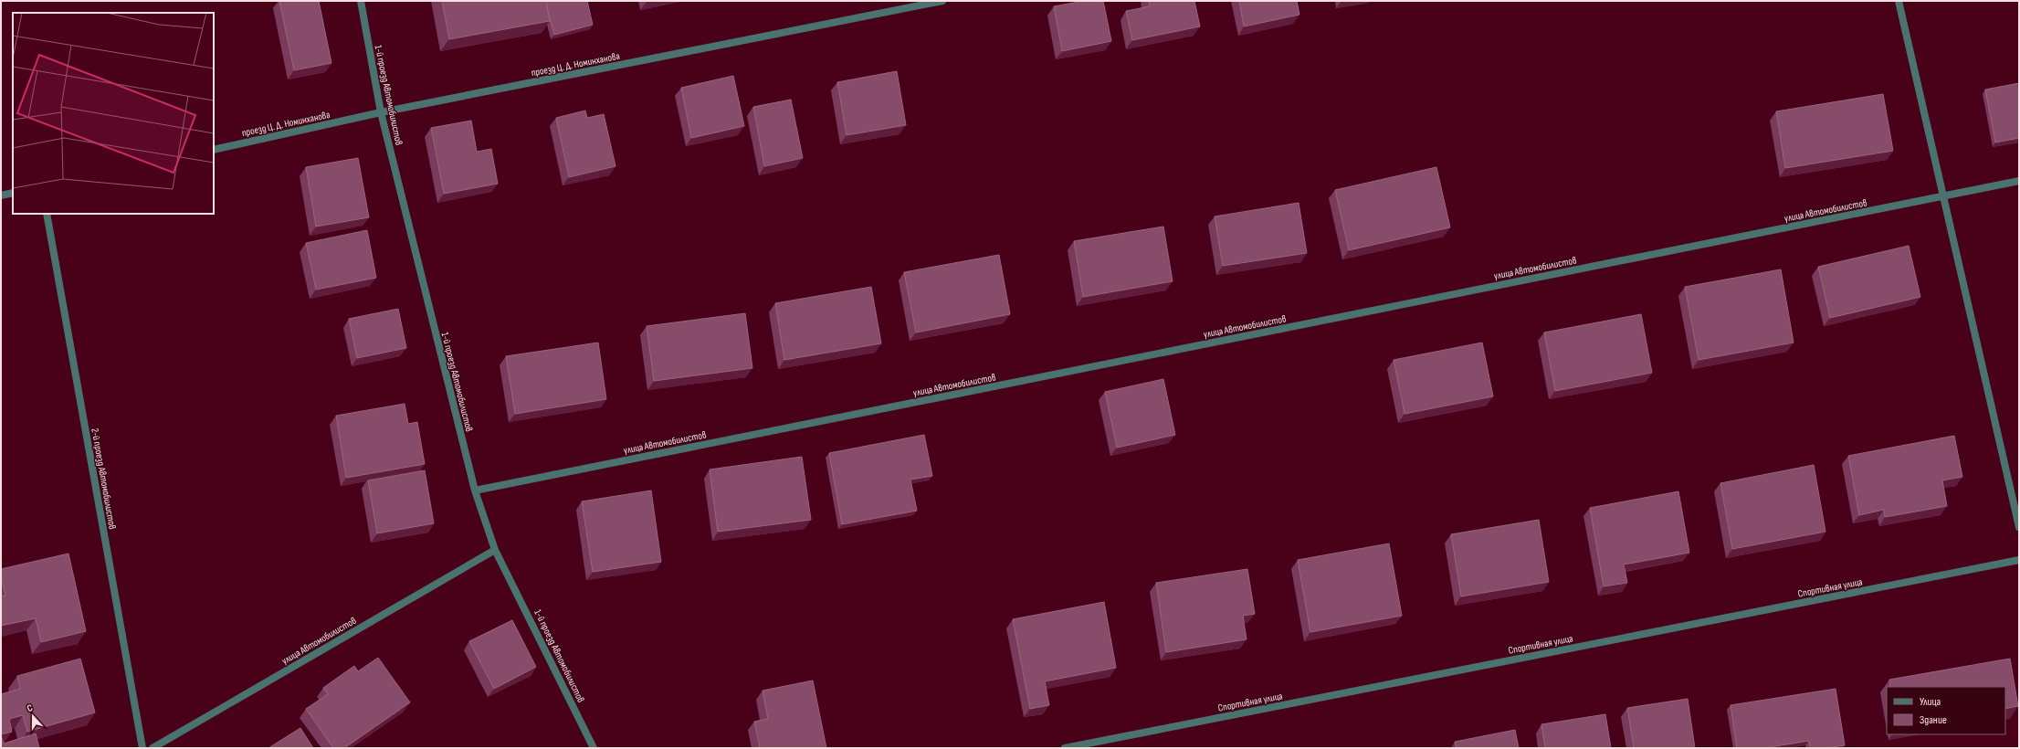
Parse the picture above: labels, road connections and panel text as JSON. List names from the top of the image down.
{
  "streets": {
    "street": [
      "проезд Ц. Д. Номинханова",
      "1-й проезд Автомобилистов",
      "улица Автомобилистов",
      "2-й проезд Автомобилистов",
      "Спортивная улица"
    ]
  },
  "crossings": [
    ["проезд Ц. Д. Номинханова", "1-й проезд Автомобилистов"],
    ["1-й проезд Автомобилистов", "улица Автомобилистов"]
  ],
  "legend": ["Улица", "Здание"],
  "north": "top"
}
